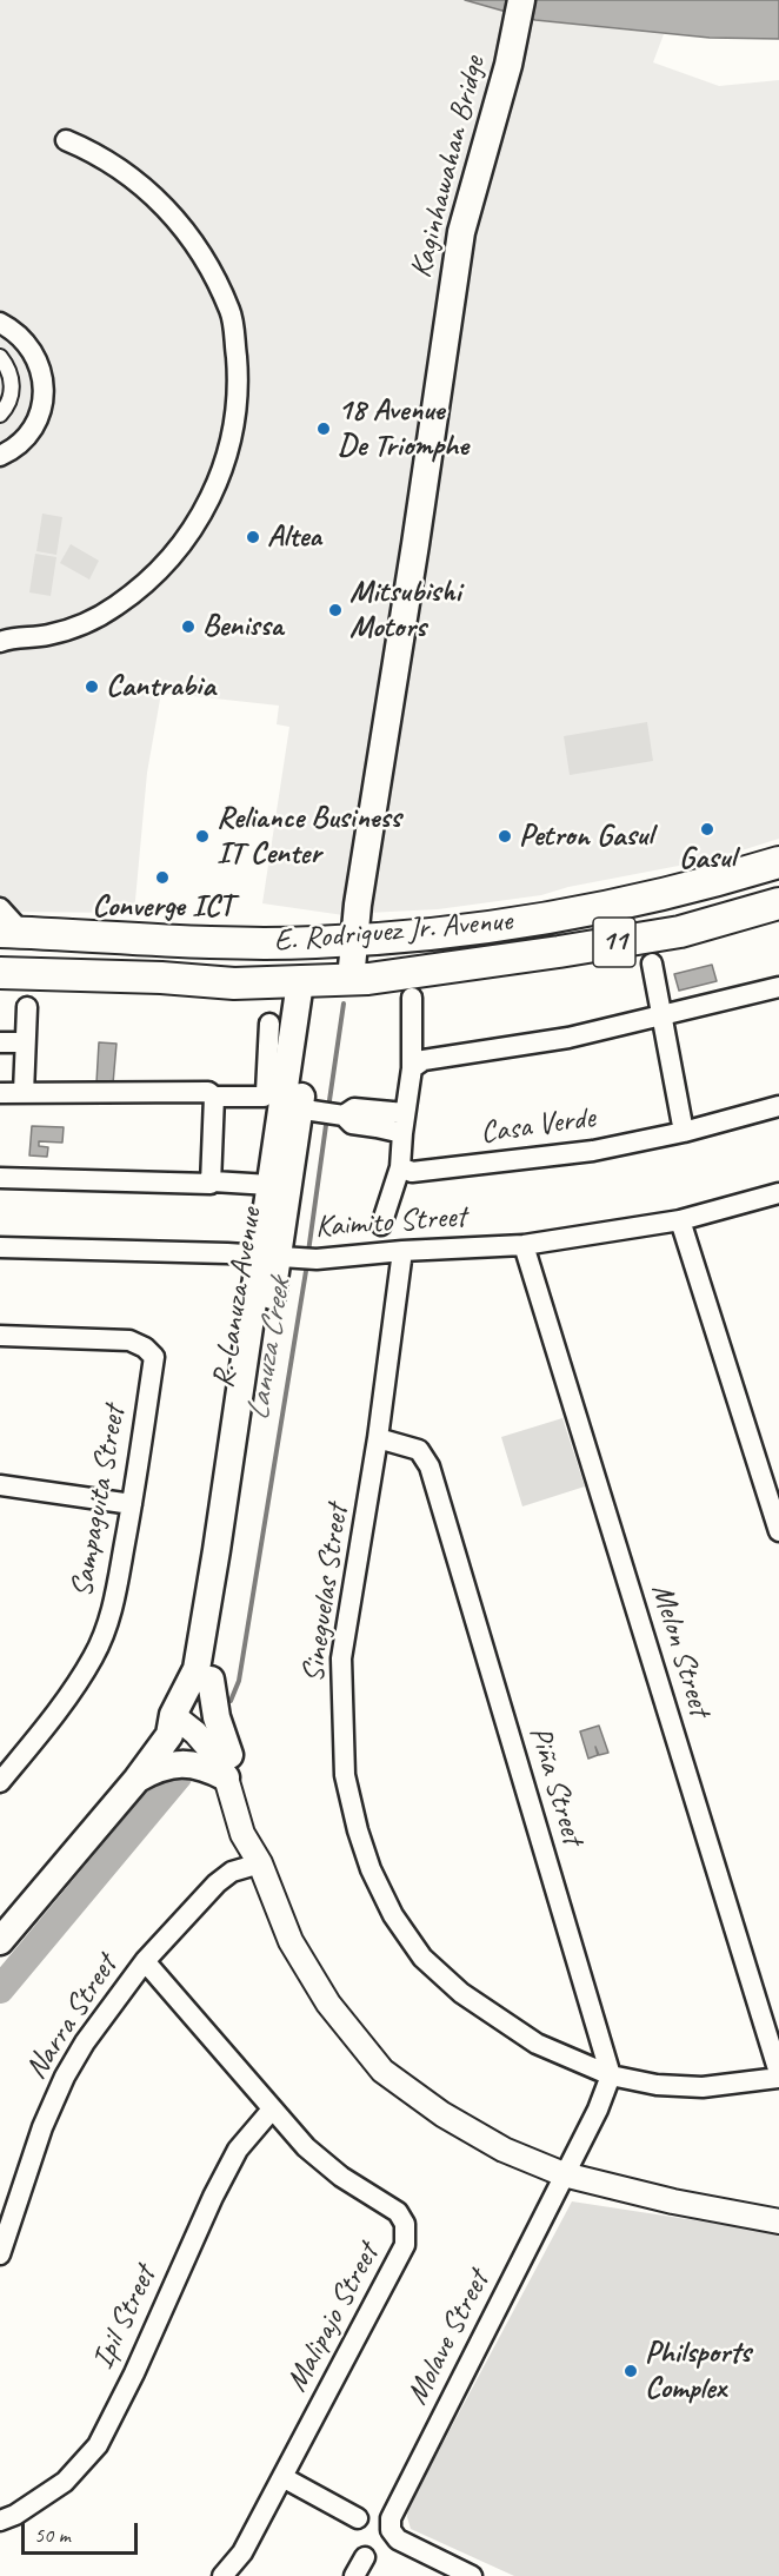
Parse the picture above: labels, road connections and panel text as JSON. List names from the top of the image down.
{
  "streets": {
    "main road": [
      "Kaginhawahan Bridge",
      "E. Rodriguez Jr. Avenue",
      "11",
      "R. Lanuza Avenue"
    ],
    "street": [
      "Casa Verde",
      "Kaimito Street",
      "Sampaguita Street",
      "Sineguelas Street",
      "Melon Street",
      "Piña Street",
      "Narra Street",
      "Ipil Street",
      "Malipajo Street",
      "Molave Street"
    ]
  },
  "crossings": [
    ["Kaginhawahan Bridge", "E. Rodriguez Jr. Avenue"],
    ["E. Rodriguez Jr. Avenue", "R. Lanuza Avenue"],
    ["Kaimito Street", "R. Lanuza Avenue"],
    ["Kaimito Street", "Sineguelas Street"],
    ["Kaimito Street", "Melon Street"],
    ["Sineguelas Street", "Melon Street"],
    ["Sineguelas Street", "Piña Street"],
    ["Narra Street", "Malipajo Street"],
    ["Ipil Street", "Malipajo Street"]
  ],
  "water": ["Lanuza Creek"],
  "places": [
    "18 Avenue De Triomphe",
    "Altea",
    "Mitsubishi Motors",
    "Benissa",
    "Cantrabia",
    "Gasul",
    "Reliance Business IT Center",
    "Petron Gasul",
    "Converge ICT",
    "Philsports Complex"
  ],
  "scale_bar": "50 m"
}
